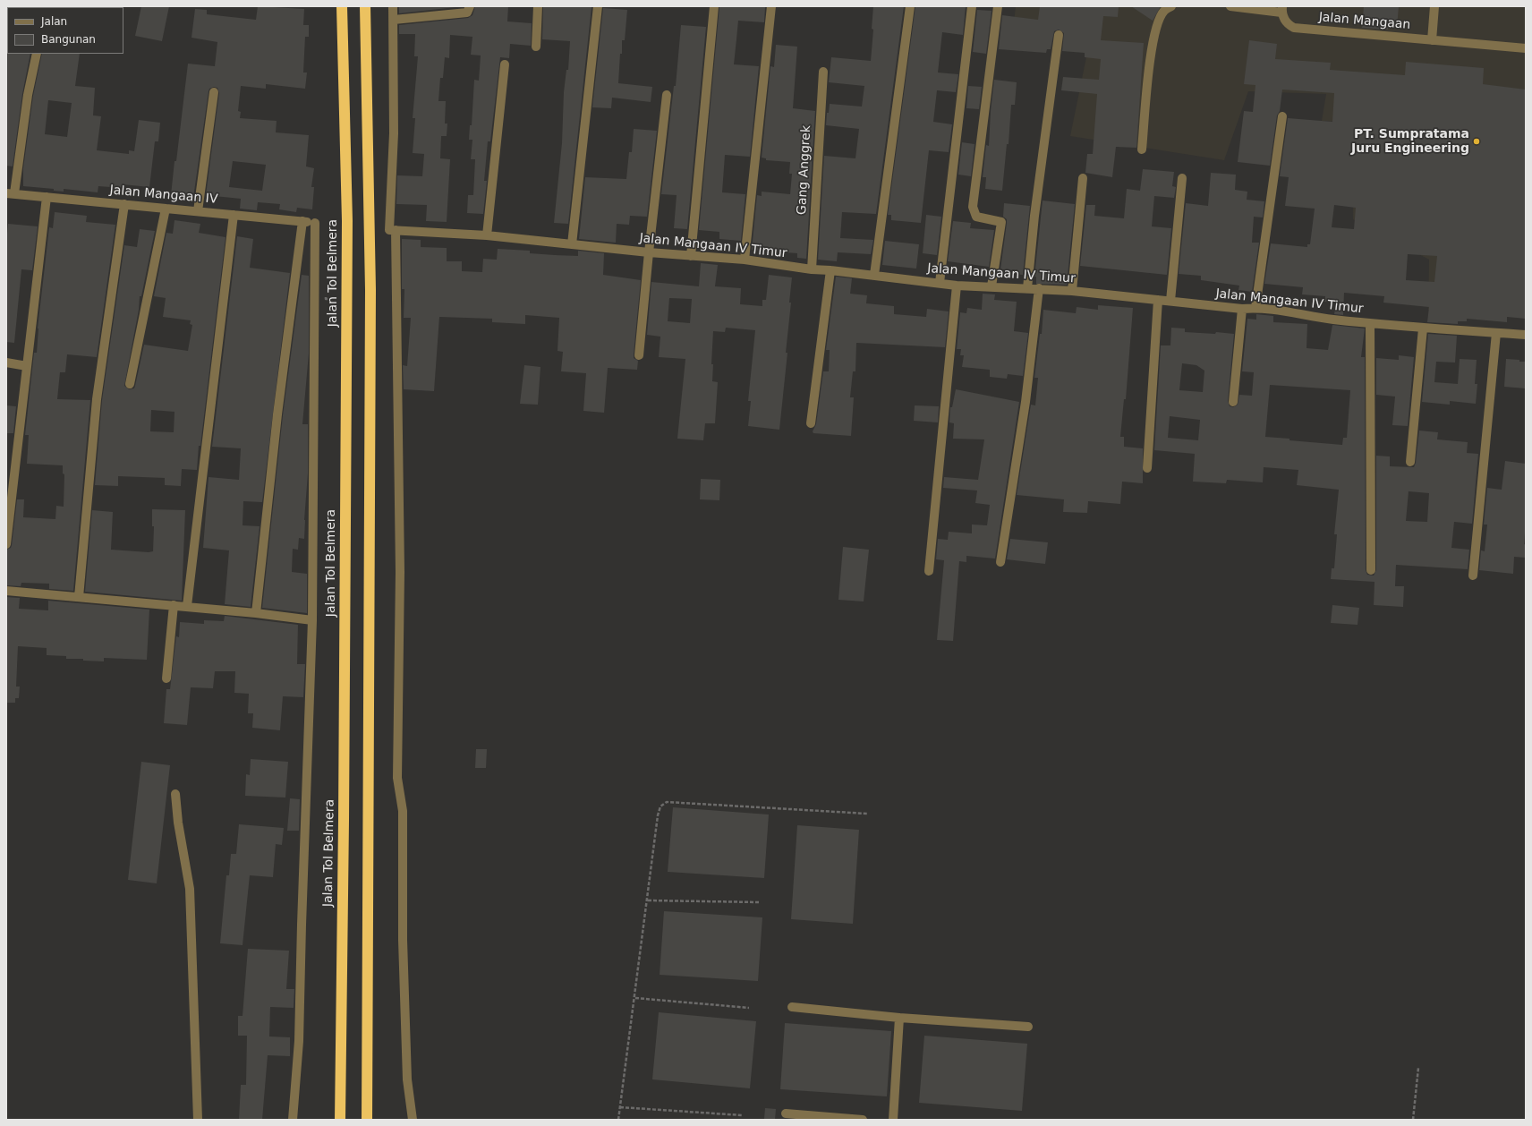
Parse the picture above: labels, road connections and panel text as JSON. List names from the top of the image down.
{
  "streets": {
    "highway": ["Jalan Tol Belmera"],
    "street": [
      "Jalan Mangaan",
      "Gang Anggrek",
      "Jalan Mangaan IV",
      "Jalan Mangaan IV Timur"
    ]
  },
  "crossings": [
    ["Gang Anggrek", "Jalan Mangaan IV Timur"]
  ],
  "places": ["PT. Sumpratama Juru Engineering"],
  "legend": ["Jalan", "Bangunan"]
}
